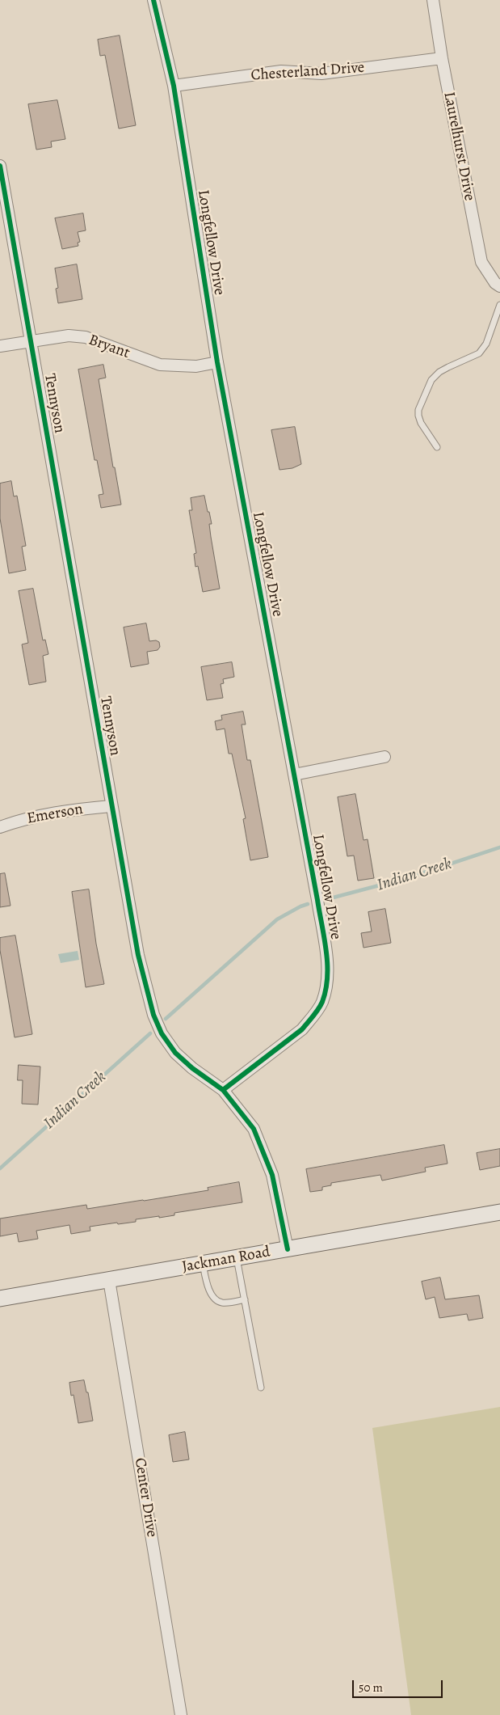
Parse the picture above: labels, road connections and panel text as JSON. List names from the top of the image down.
{
  "streets": {
    "street": [
      "Chesterland Drive",
      "Laurelhurst Drive",
      "Longfellow Drive",
      "Bryant",
      "Tennyson",
      "Emerson",
      "Jackman Road",
      "Center Drive"
    ]
  },
  "crossings": [
    ["Chesterland Drive", "Laurelhurst Drive"],
    ["Chesterland Drive", "Longfellow Drive"],
    ["Longfellow Drive", "Bryant"],
    ["Longfellow Drive", "Tennyson"],
    ["Bryant", "Tennyson"],
    ["Tennyson", "Emerson"],
    ["Tennyson", "Jackman Road"],
    ["Jackman Road", "Center Drive"]
  ],
  "water": ["Indian Creek"],
  "scale_bar": "50 m"
}
